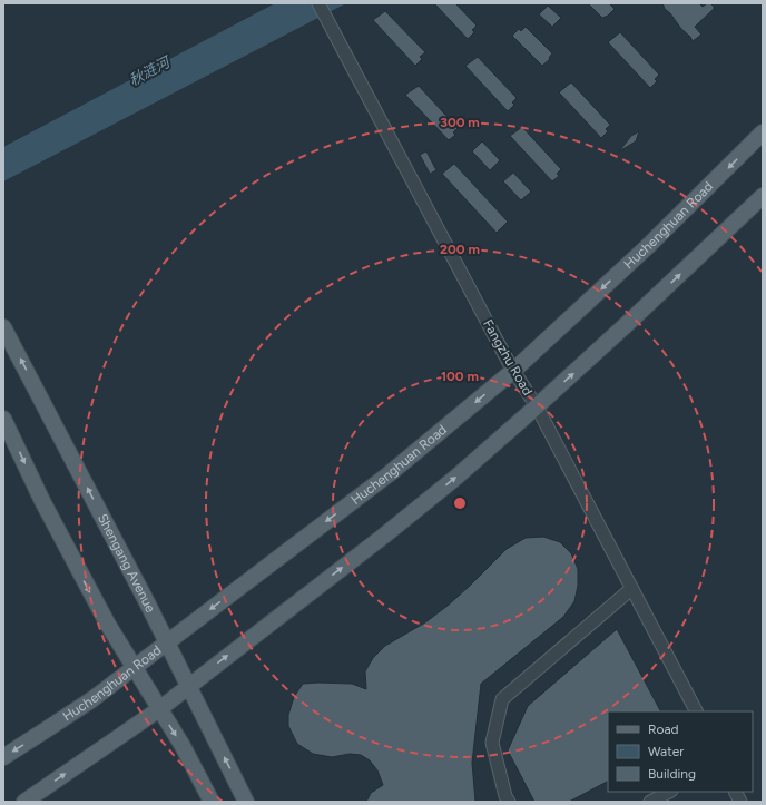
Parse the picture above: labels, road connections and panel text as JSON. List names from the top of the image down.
{
  "streets": {
    "main road": ["Huchenghuan Road", "Shengang Avenue"],
    "street": ["Fangzhu Road"]
  },
  "crossings": [
    ["Huchenghuan Road", "Fangzhu Road"],
    ["Huchenghuan Road", "Shengang Avenue"]
  ],
  "water": ["秋涟河"],
  "legend": ["Road", "Water", "Building"],
  "rings": ["300 m", "200 m", "100 m"]
}
